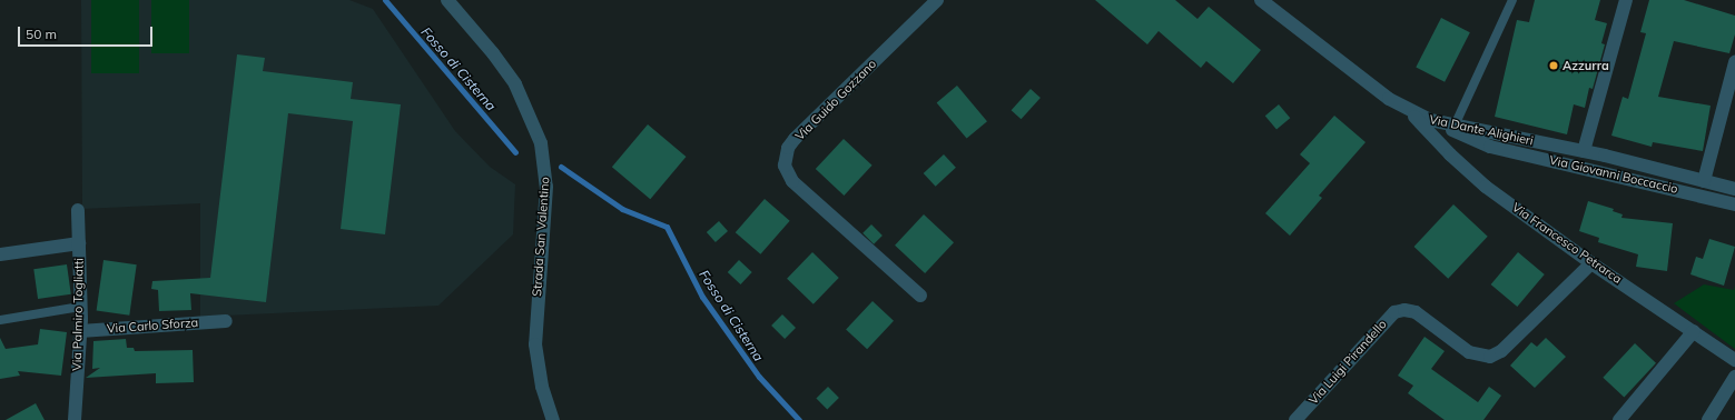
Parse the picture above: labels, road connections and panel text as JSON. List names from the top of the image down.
{
  "streets": {
    "street": [
      "Via Guido Gozzano",
      "Via Dante Alighieri",
      "Via Giovanni Boccaccio",
      "Strada San Valentino",
      "Via Francesco Petrarca",
      "Via Palmiro Togliatti",
      "Via Carlo Sforza",
      "Via Luigi Pirandello"
    ]
  },
  "crossings": [
    ["Via Dante Alighieri", "Via Giovanni Boccaccio"],
    ["Via Dante Alighieri", "Via Francesco Petrarca"],
    ["Via Francesco Petrarca", "Via Luigi Pirandello"],
    ["Via Palmiro Togliatti", "Via Carlo Sforza"]
  ],
  "water": ["Fosso di Cisterna"],
  "places": ["Azzurra"],
  "scale_bar": "50 m"
}
